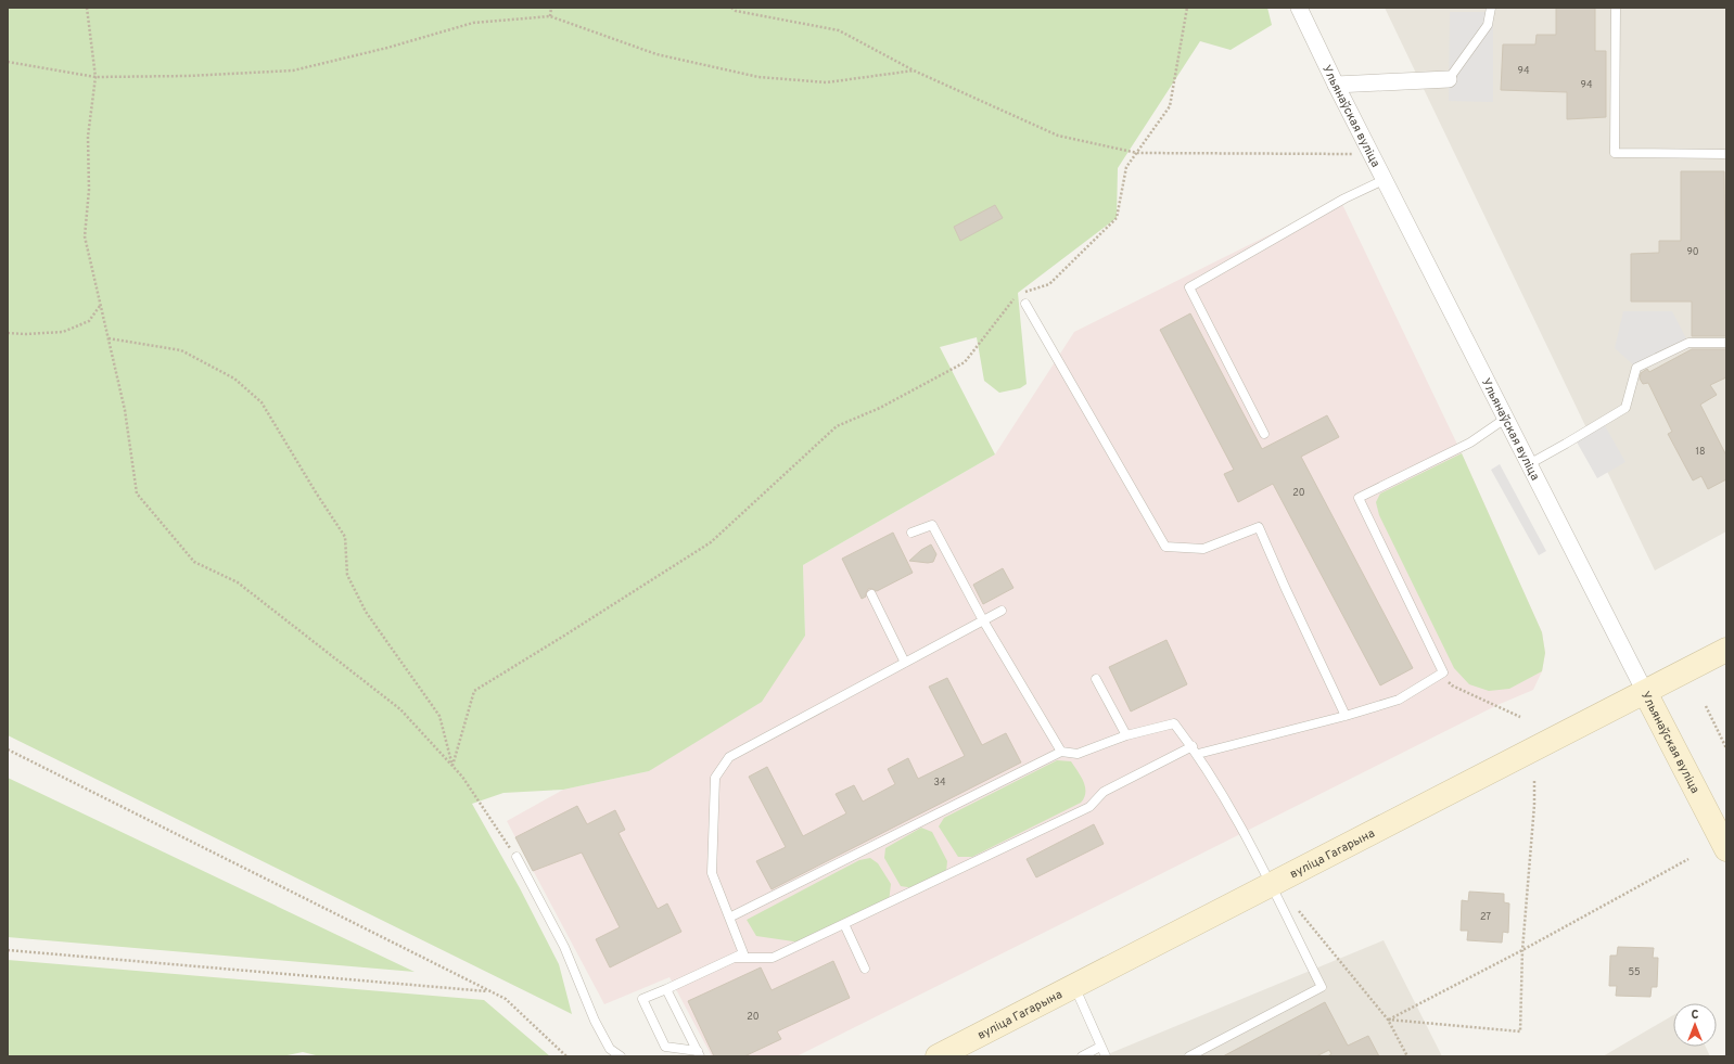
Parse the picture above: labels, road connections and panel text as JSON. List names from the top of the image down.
{
  "streets": {
    "main road": ["Ульянаўская вуліца", "вуліца Гагарына"]
  },
  "crossings": [
    ["Ульянаўская вуліца", "вуліца Гагарына"]
  ],
  "house_numbers": [
    "94",
    "94",
    "90",
    "18",
    "20",
    "34",
    "27",
    "55",
    "20"
  ],
  "north": "top"
}
